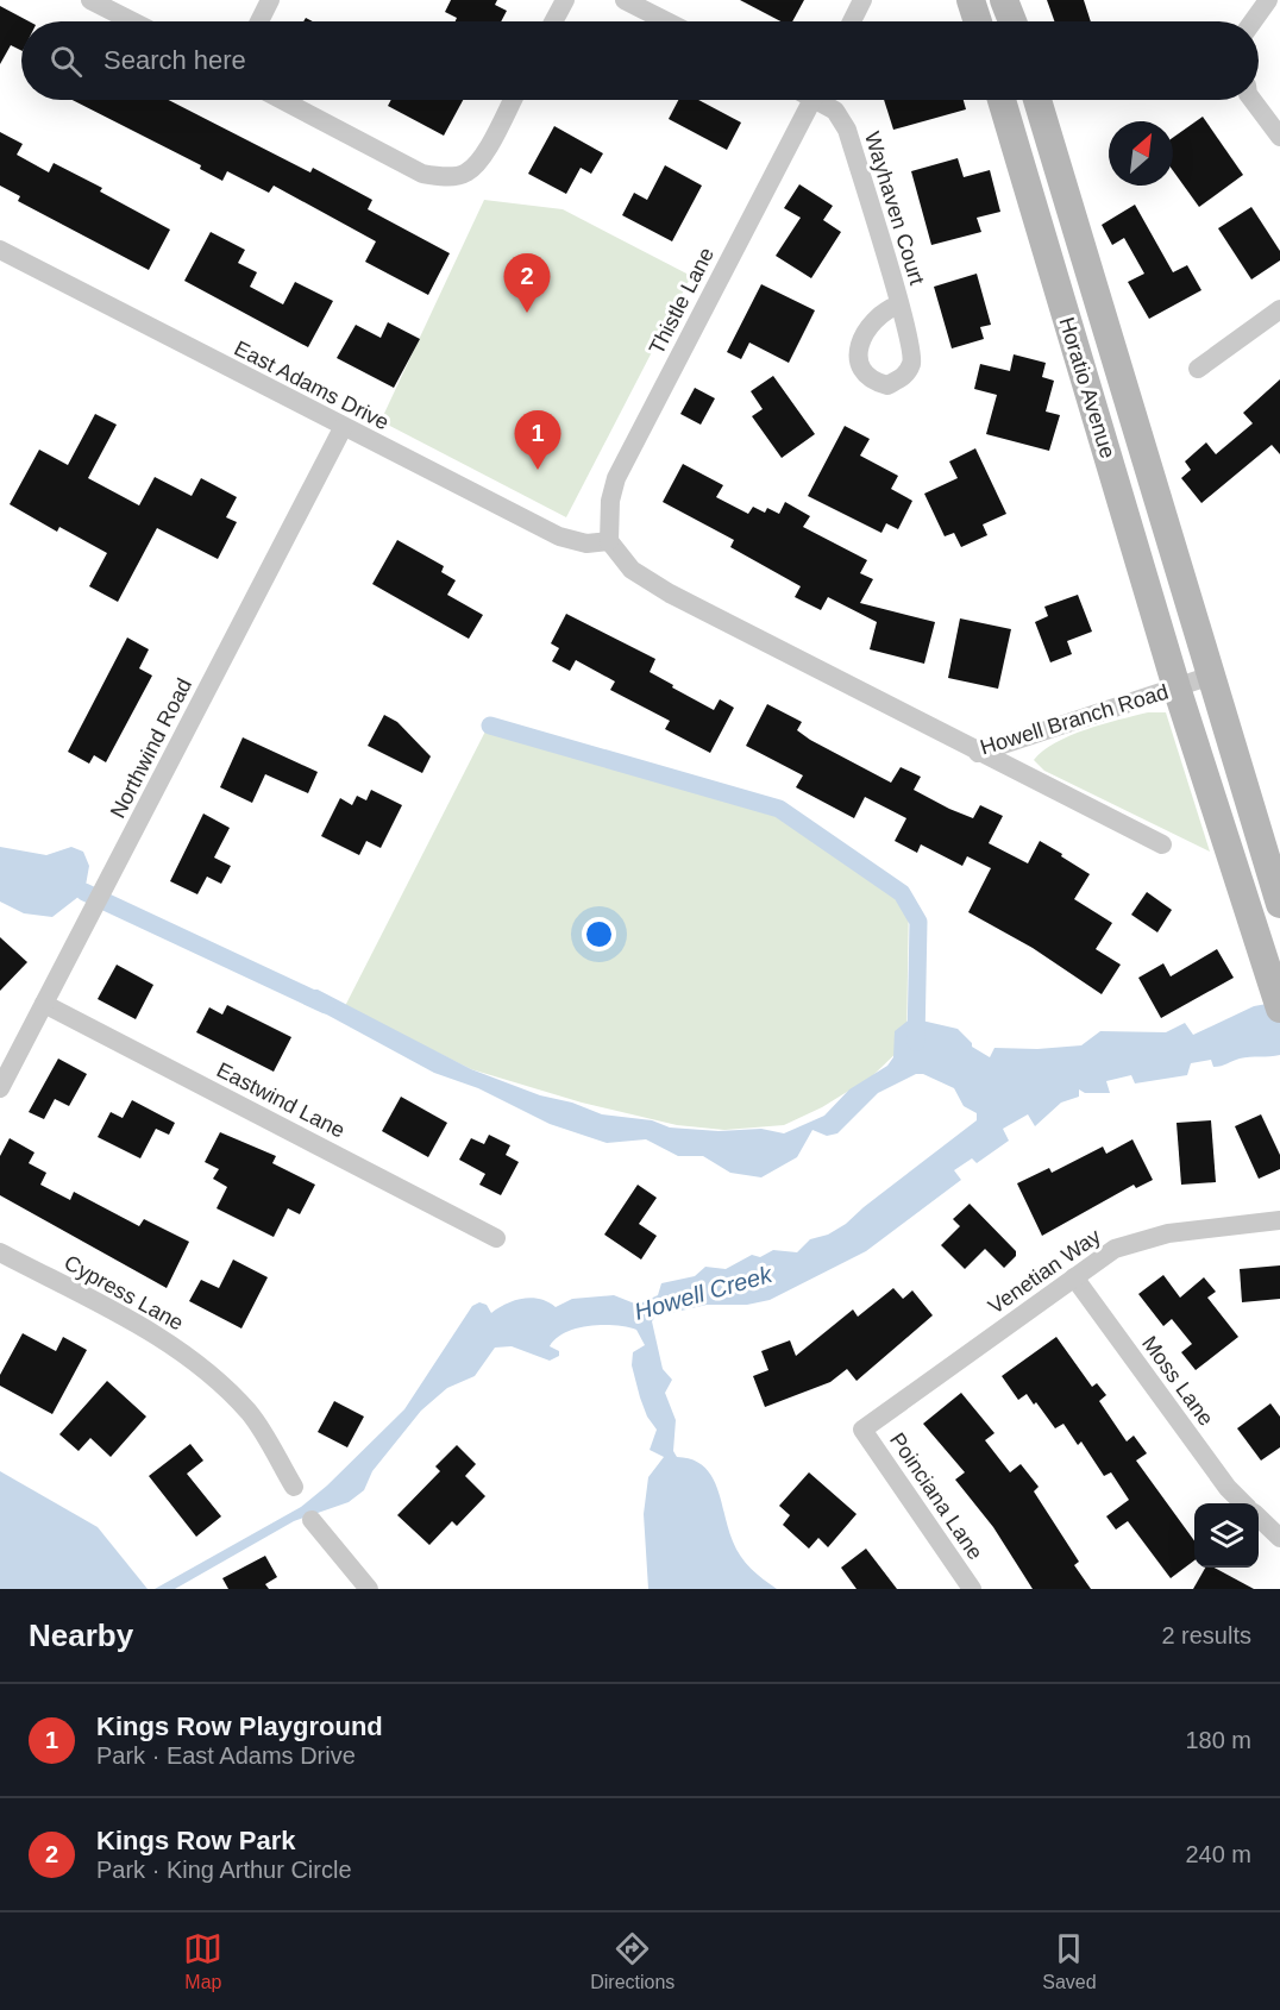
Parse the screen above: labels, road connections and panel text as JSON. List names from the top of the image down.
{
  "streets": {
    "main road": ["Horatio Avenue", "Howell Branch Road"],
    "street": [
      "Wayhaven Court",
      "Thistle Lane",
      "East Adams Drive",
      "Northwind Road",
      "Eastwind Lane",
      "Venetian Way",
      "Cypress Lane",
      "Moss Lane",
      "Poinciana Lane"
    ]
  },
  "crossings": [
    ["Thistle Lane", "East Adams Drive"],
    ["Thistle Lane", "Howell Branch Road"],
    ["East Adams Drive", "Howell Branch Road"],
    ["East Adams Drive", "Northwind Road"],
    ["Horatio Avenue", "Howell Branch Road"],
    ["Northwind Road", "Eastwind Lane"],
    ["Venetian Way", "Moss Lane"],
    ["Venetian Way", "Poinciana Lane"]
  ],
  "water": ["Howell Creek"],
  "north": "top right",
  "page": {
    "search": "Search here",
    "pins": ["2", "1"],
    "heading": ["Nearby", "2 results"],
    "list": [
      {
        "mark": "1",
        "name": "Kings Row Playground",
        "note": "Park · East Adams Drive",
        "value": "180 m"
      },
      {
        "mark": "2",
        "name": "Kings Row Park",
        "note": "Park · King Arthur Circle",
        "value": "240 m"
      }
    ],
    "nav": ["Map", "Directions", "Saved"]
  }
}
